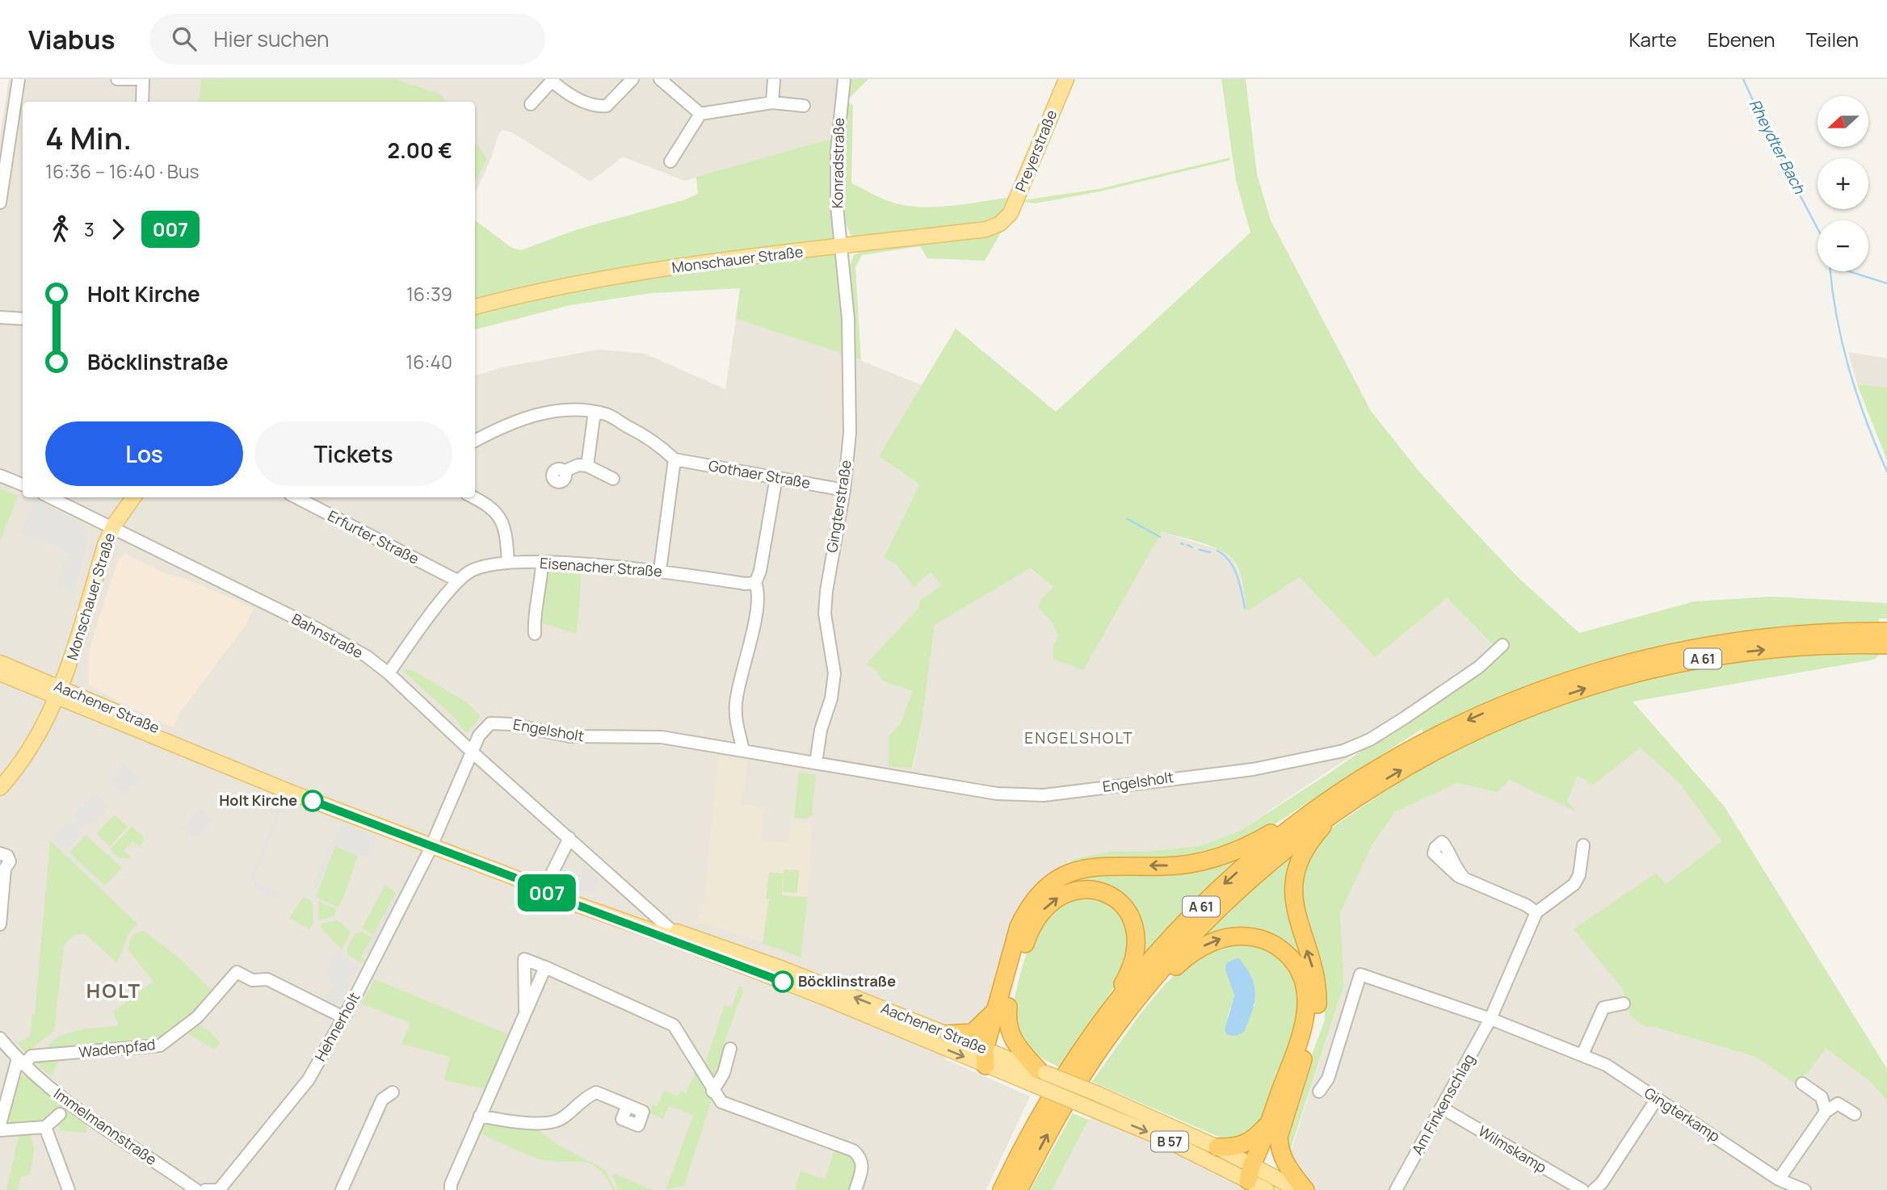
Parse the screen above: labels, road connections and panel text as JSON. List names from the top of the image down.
{
  "streets": {
    "highway": ["A 61"],
    "main road": [
      "Preyerstraße",
      "Monschauer Straße",
      "Aachener Straße",
      "B 57"
    ],
    "street": [
      "Konradstraße",
      "Gothaer Straße",
      "Gingterstraße",
      "Erfurter Straße",
      "Eisenacher Straße",
      "Bahnstraße",
      "Engelsholt",
      "Hehnerholt",
      "Wadenpfad",
      "Am Finkenschlag",
      "Gingterkamp",
      "Immelmannstraße",
      "Wilmskamp"
    ]
  },
  "crossings": [
    ["Preyerstraße", "Monschauer Straße"],
    ["Konradstraße", "Monschauer Straße"],
    ["Konradstraße", "Gingterstraße"],
    ["Monschauer Straße", "Gingterstraße"],
    ["Monschauer Straße", "Bahnstraße"],
    ["Monschauer Straße", "Aachener Straße"],
    ["Gothaer Straße", "Gingterstraße"],
    ["Gingterstraße", "Engelsholt"],
    ["Erfurter Straße", "Eisenacher Straße"],
    ["Eisenacher Straße", "Bahnstraße"],
    ["Bahnstraße", "Aachener Straße"],
    ["Bahnstraße", "Engelsholt"],
    ["Aachener Straße", "Engelsholt"],
    ["Aachener Straße", "Hehnerholt"],
    ["Engelsholt", "Hehnerholt"],
    ["Hehnerholt", "Wadenpfad"],
    ["Wadenpfad", "Immelmannstraße"],
    ["Am Finkenschlag", "Gingterkamp"],
    ["Am Finkenschlag", "Wilmskamp"]
  ],
  "districts": ["ENGELSHOLT", "HOLT"],
  "water": ["Rheydter Bach"],
  "places": ["Holt Kirche", "Böcklinstraße"],
  "lines": ["bus line 007"],
  "north": "left",
  "page": {
    "header": "Viabus",
    "search": "Hier suchen",
    "nav": ["Karte", "Ebenen", "Teilen"],
    "on_map": "007",
    "map_buttons": ["+", "−"],
    "heading": ["4 Min.", "16:36 – 16:40 · Bus", "2.00 €"],
    "legs": ["3", "007"],
    "list": [
      {
        "name": "Holt Kirche",
        "value": "16:39"
      },
      {
        "name": "Böcklinstraße",
        "value": "16:40"
      }
    ],
    "buttons": ["Los", "Tickets"]
  }
}
